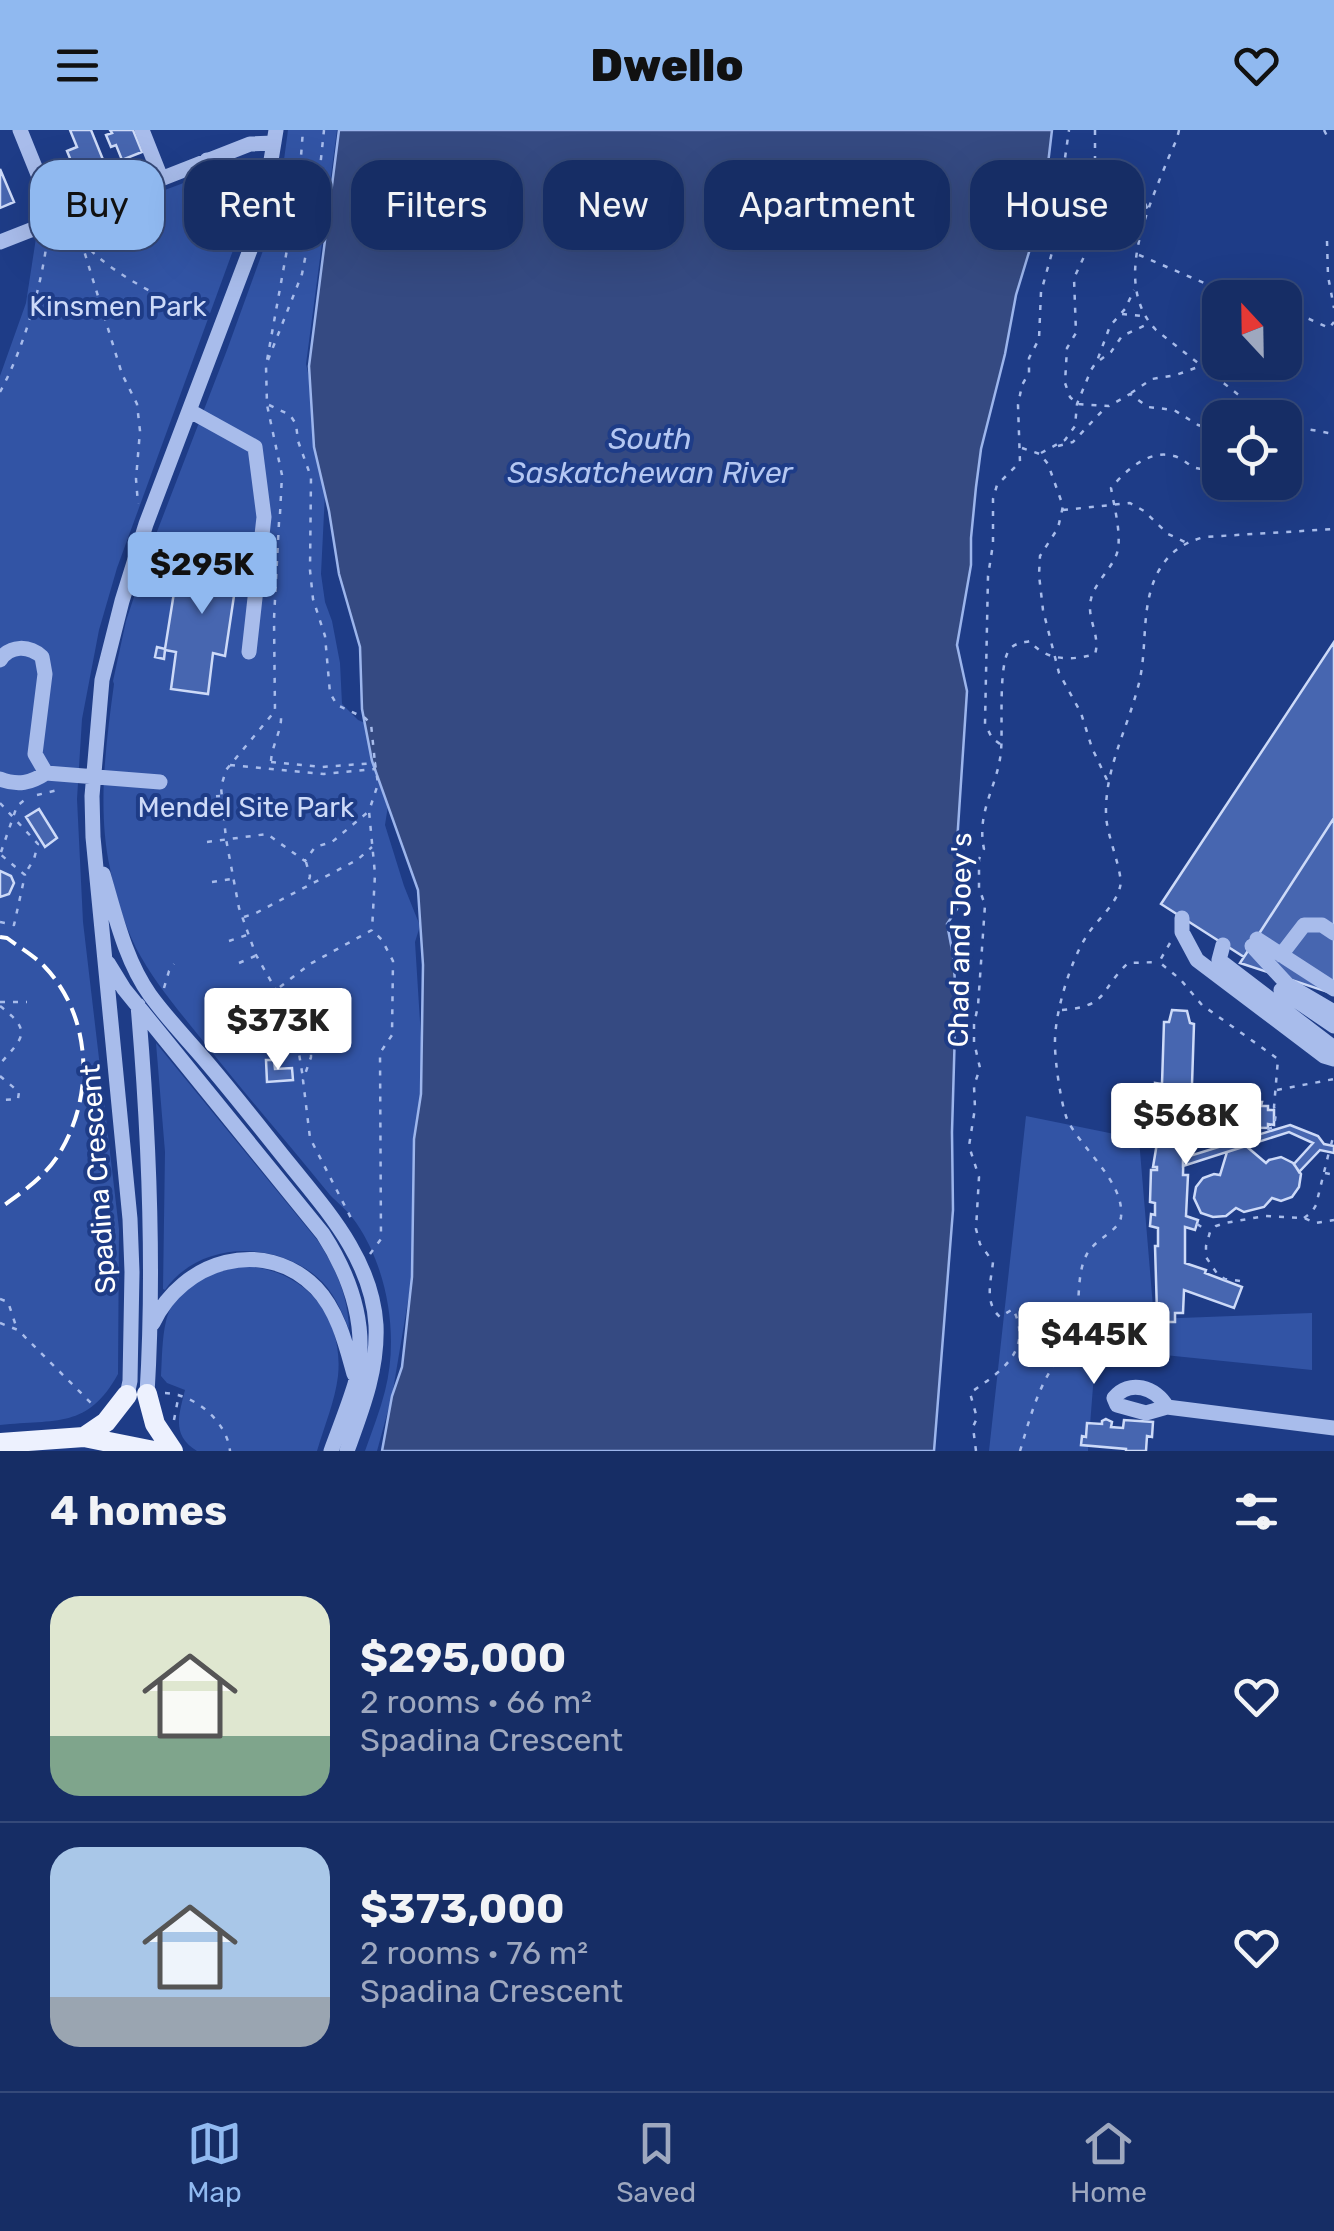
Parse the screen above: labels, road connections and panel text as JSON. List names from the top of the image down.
{
  "streets": {
    "street": ["Spadina Crescent"],
    "path": ["Chad and Joey's"]
  },
  "water": ["South Saskatchewan River"],
  "parks": ["Kinsmen Park", "Mendel Site Park"],
  "north": "top",
  "page": {
    "header": "Dwello",
    "chip": [
      "Buy",
      "Rent",
      "Filters",
      "New",
      "Apartment",
      "House"
    ],
    "price": [
      "$295K",
      "$373K",
      "$568K",
      "$445K"
    ],
    "heading": "4 homes",
    "list": [
      {
        "name": "$295,000",
        "note": "2 rooms · 66 m² · Spadina Crescent"
      },
      {
        "name": "$373,000",
        "note": "2 rooms · 76 m² · Spadina Crescent"
      }
    ],
    "tabs": ["Map", "Saved", "Home"]
  }
}
